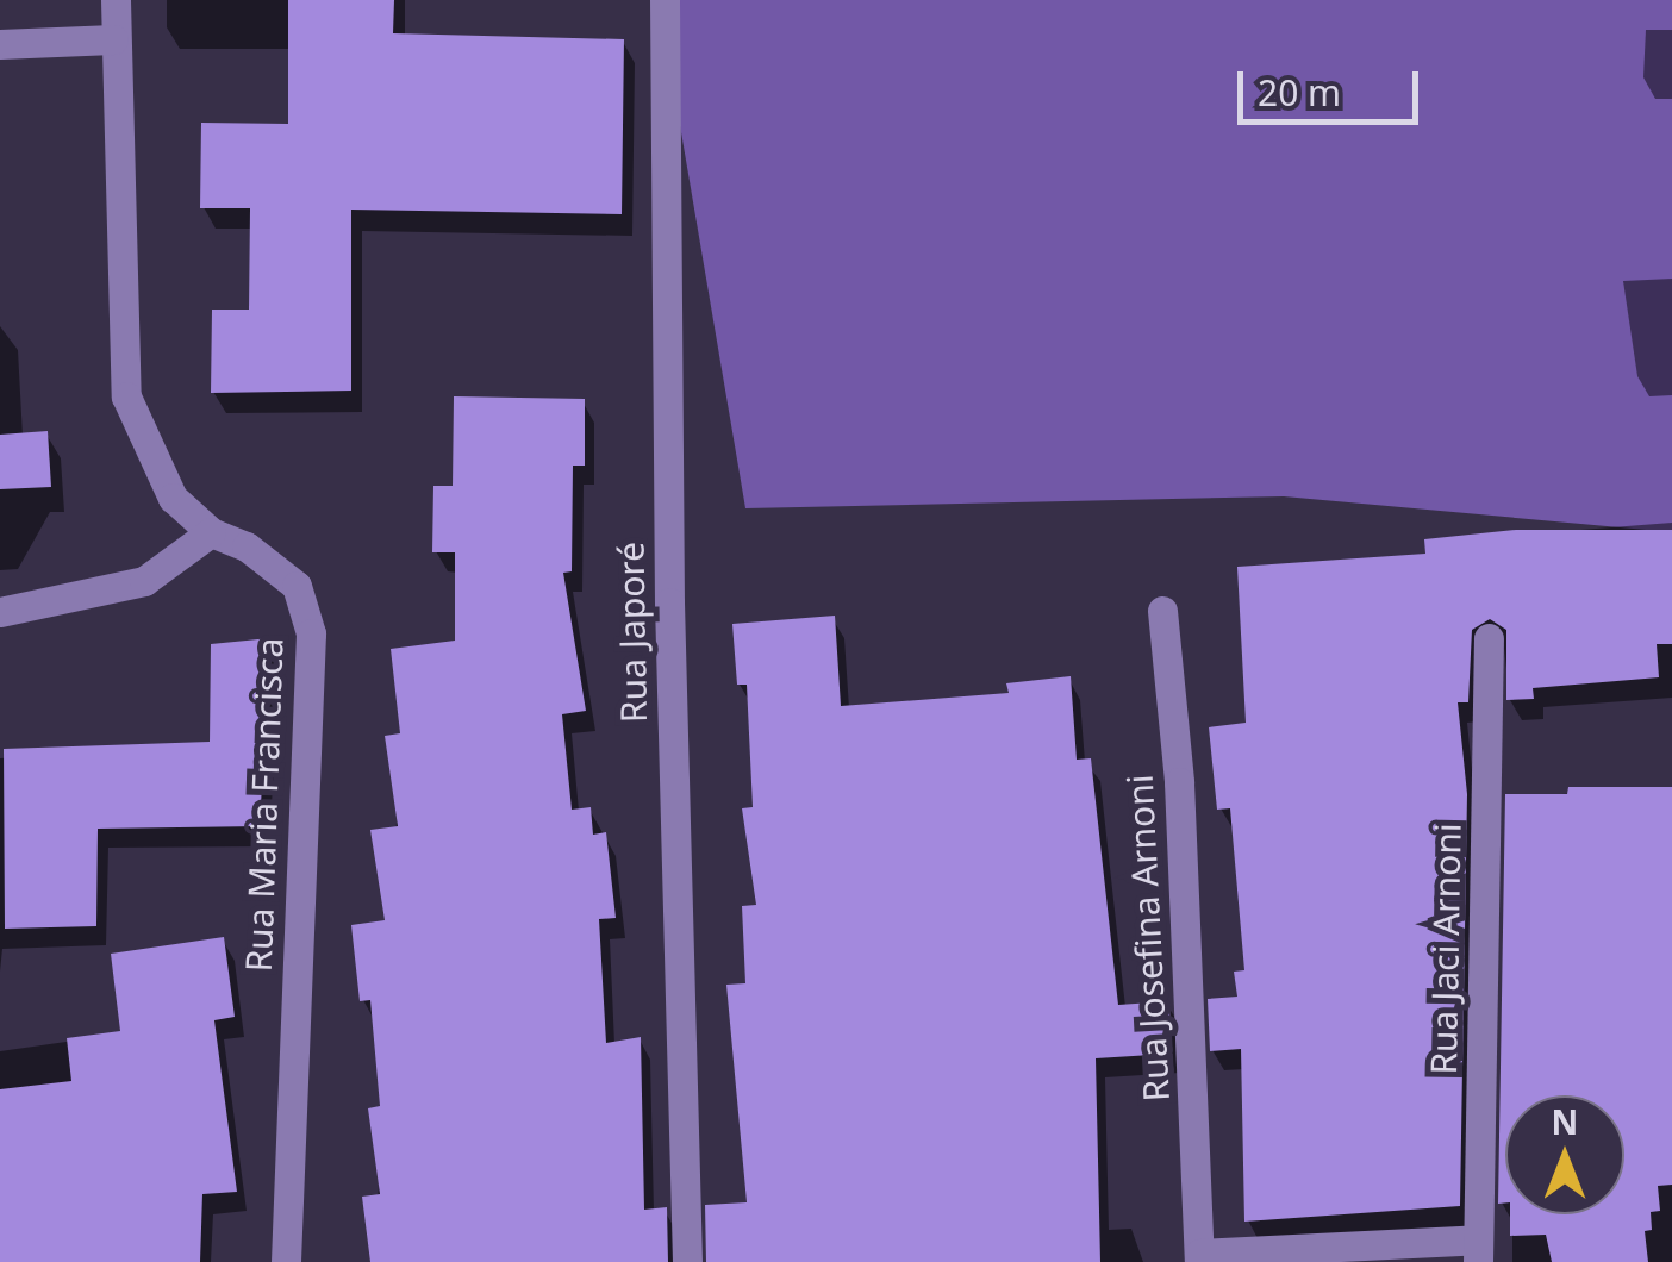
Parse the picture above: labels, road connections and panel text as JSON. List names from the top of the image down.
{
  "streets": {
    "street": [
      "Rua Japoré",
      "Rua Maria Francisca",
      "Rua Josefina Arnoni",
      "Rua Jaci Arnoni"
    ]
  },
  "scale_bar": "20 m",
  "north": "top"
}
